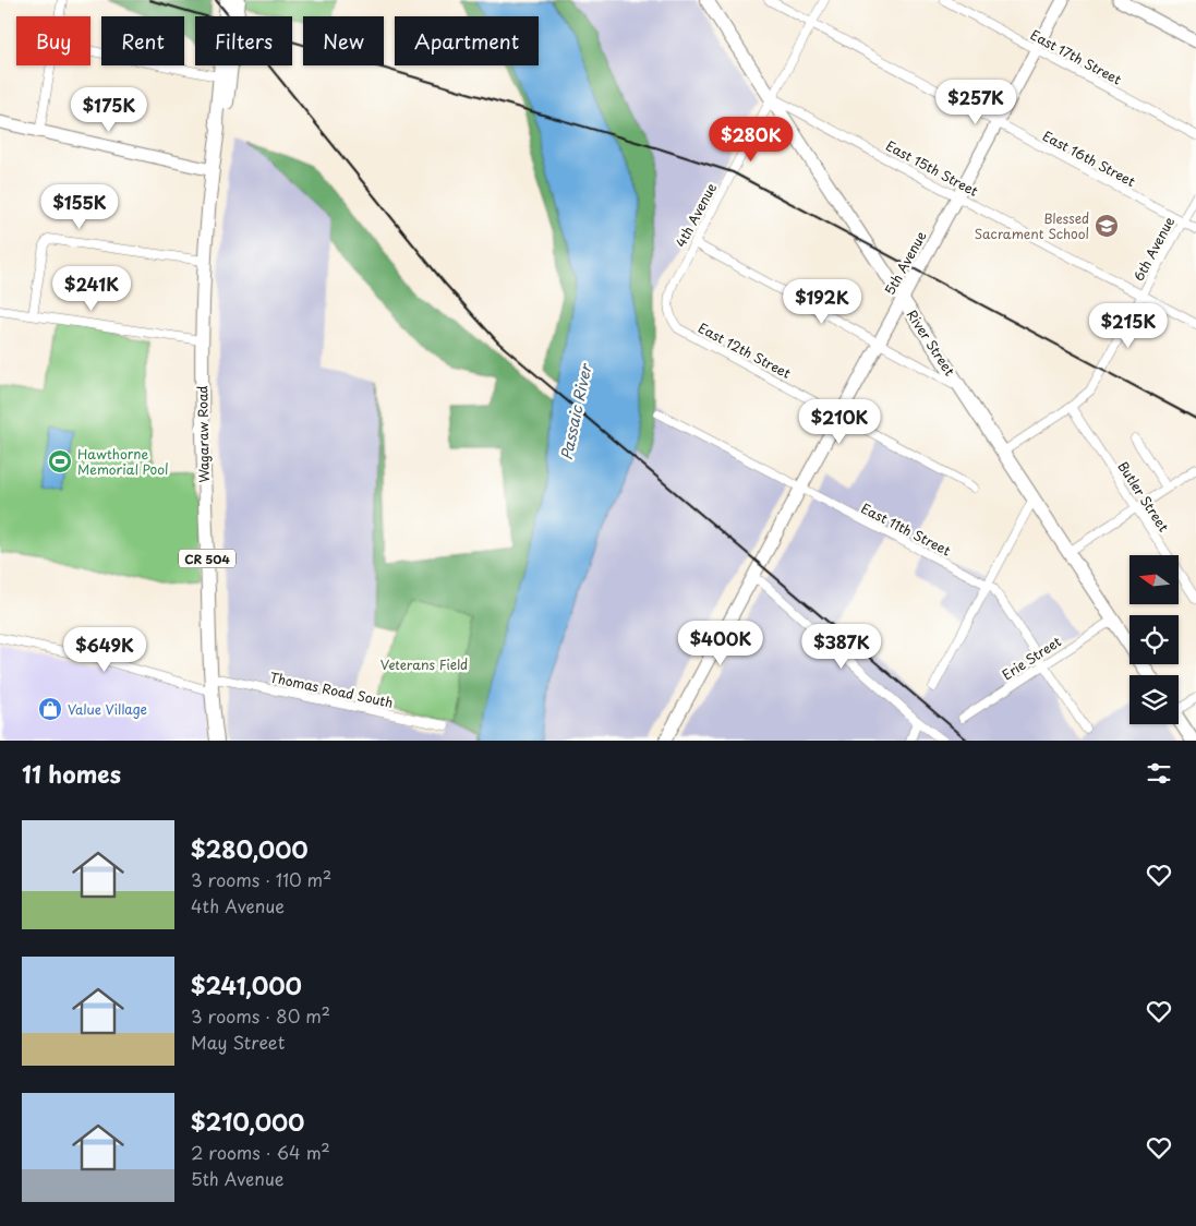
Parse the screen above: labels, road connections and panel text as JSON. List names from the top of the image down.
{
  "streets": {
    "main road": [
      "5th Avenue",
      "River Street",
      "Wagaraw Road",
      "CR 504"
    ],
    "street": [
      "East 17th Street",
      "East 16th Street",
      "East 15th Street",
      "4th Avenue",
      "6th Avenue",
      "East 12th Street",
      "Butler Street",
      "East 11th Street",
      "Erie Street",
      "Thomas Road South"
    ]
  },
  "crossings": [
    ["East 17th Street", "5th Avenue"],
    ["East 16th Street", "4th Avenue"],
    ["East 16th Street", "6th Avenue"],
    ["East 16th Street", "5th Avenue"],
    ["East 15th Street", "4th Avenue"],
    ["East 15th Street", "6th Avenue"],
    ["East 15th Street", "5th Avenue"],
    ["East 15th Street", "River Street"],
    ["4th Avenue", "River Street"],
    ["4th Avenue", "East 12th Street"],
    ["6th Avenue", "River Street"],
    ["6th Avenue", "Butler Street"],
    ["5th Avenue", "River Street"],
    ["5th Avenue", "East 12th Street"],
    ["5th Avenue", "East 11th Street"],
    ["River Street", "Erie Street"],
    ["Wagaraw Road", "Thomas Road South"],
    ["East 11th Street", "Erie Street"]
  ],
  "water": ["Passaic River"],
  "parks": ["Veterans Field"],
  "places": {
    "school or university": ["Blessed Sacrament School"],
    "sports": ["Hawthorne Memorial Pool"],
    "shop": ["Value Village"]
  },
  "north": "left",
  "page": {
    "chip": [
      "Buy",
      "Rent",
      "Filters",
      "New",
      "Apartment"
    ],
    "price": [
      "$257K",
      "$175K",
      "$280K",
      "$155K",
      "$241K",
      "$192K",
      "$215K",
      "$210K",
      "$400K",
      "$387K",
      "$649K"
    ],
    "heading": "11 homes",
    "list": [
      {
        "name": "$280,000",
        "note": "3 rooms · 110 m² · 4th Avenue"
      },
      {
        "name": "$241,000",
        "note": "3 rooms · 80 m² · May Street"
      },
      {
        "name": "$210,000",
        "note": "2 rooms · 64 m² · 5th Avenue"
      }
    ]
  }
}
